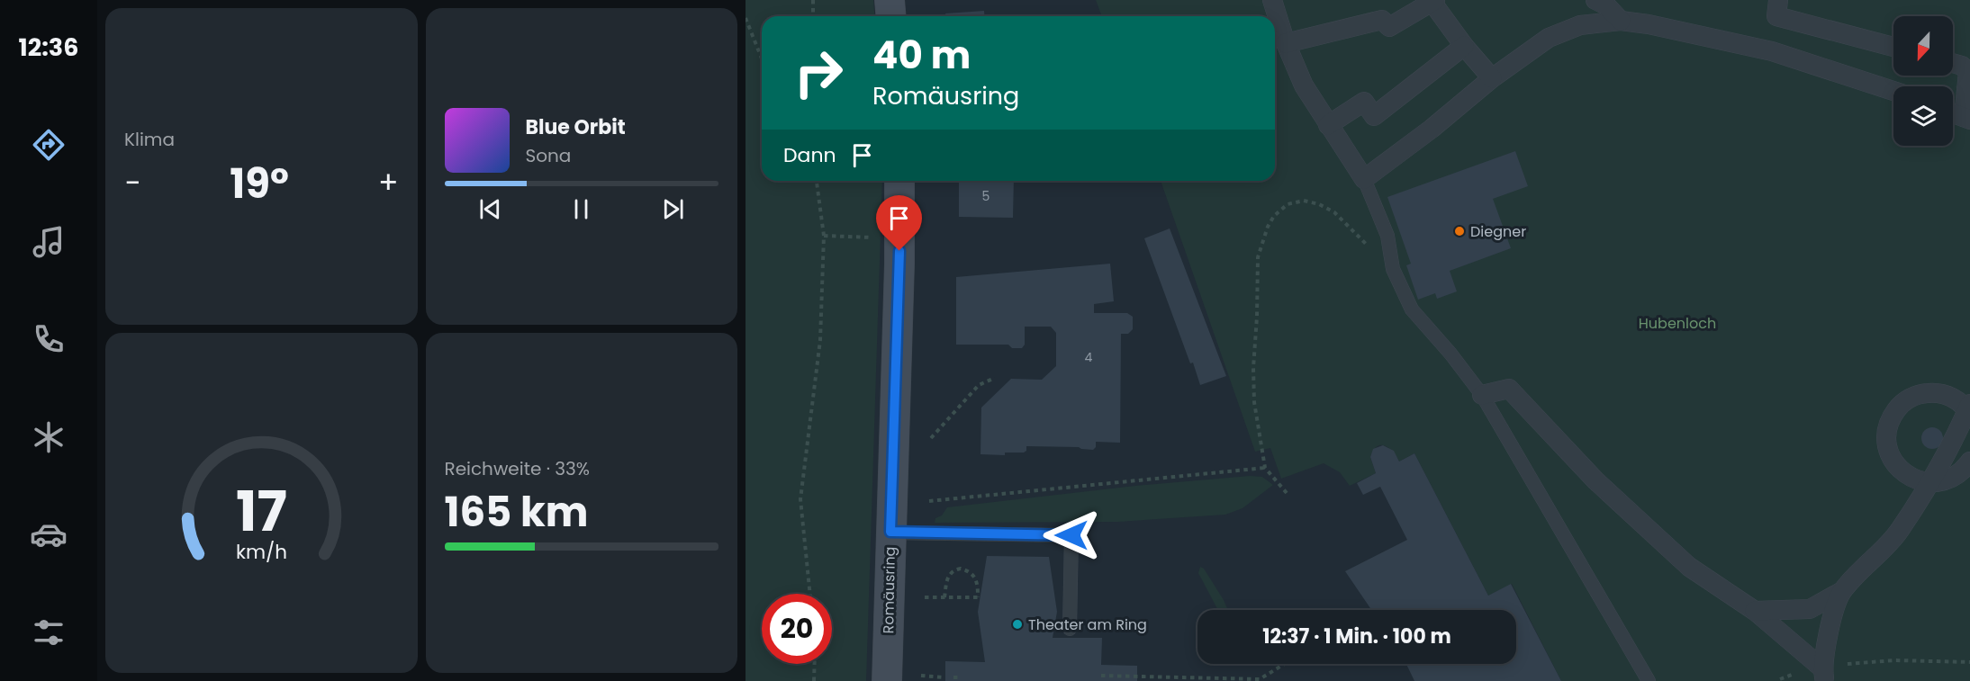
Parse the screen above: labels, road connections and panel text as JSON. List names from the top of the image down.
{
  "streets": {
    "main road": ["Romäusring"]
  },
  "parks": ["Hubenloch"],
  "places": ["Diegner", "Theater am Ring"],
  "house_numbers": ["5", "4"],
  "north": "bottom",
  "page": {
    "tabs": "12:36",
    "tile": [
      "Klima",
      ["Reichweite · 33%", "165 km"]
    ],
    "turn": ["40 m", "Romäusring"],
    "song": ["Blue Orbit", "Sona"],
    "then": "Dann",
    "heat": ["−", "19°", "+"],
    "limit": "20",
    "trip": "12:37 · 1 Min. · 100 m",
    "gauge": ["17", "km/h"]
  }
}
